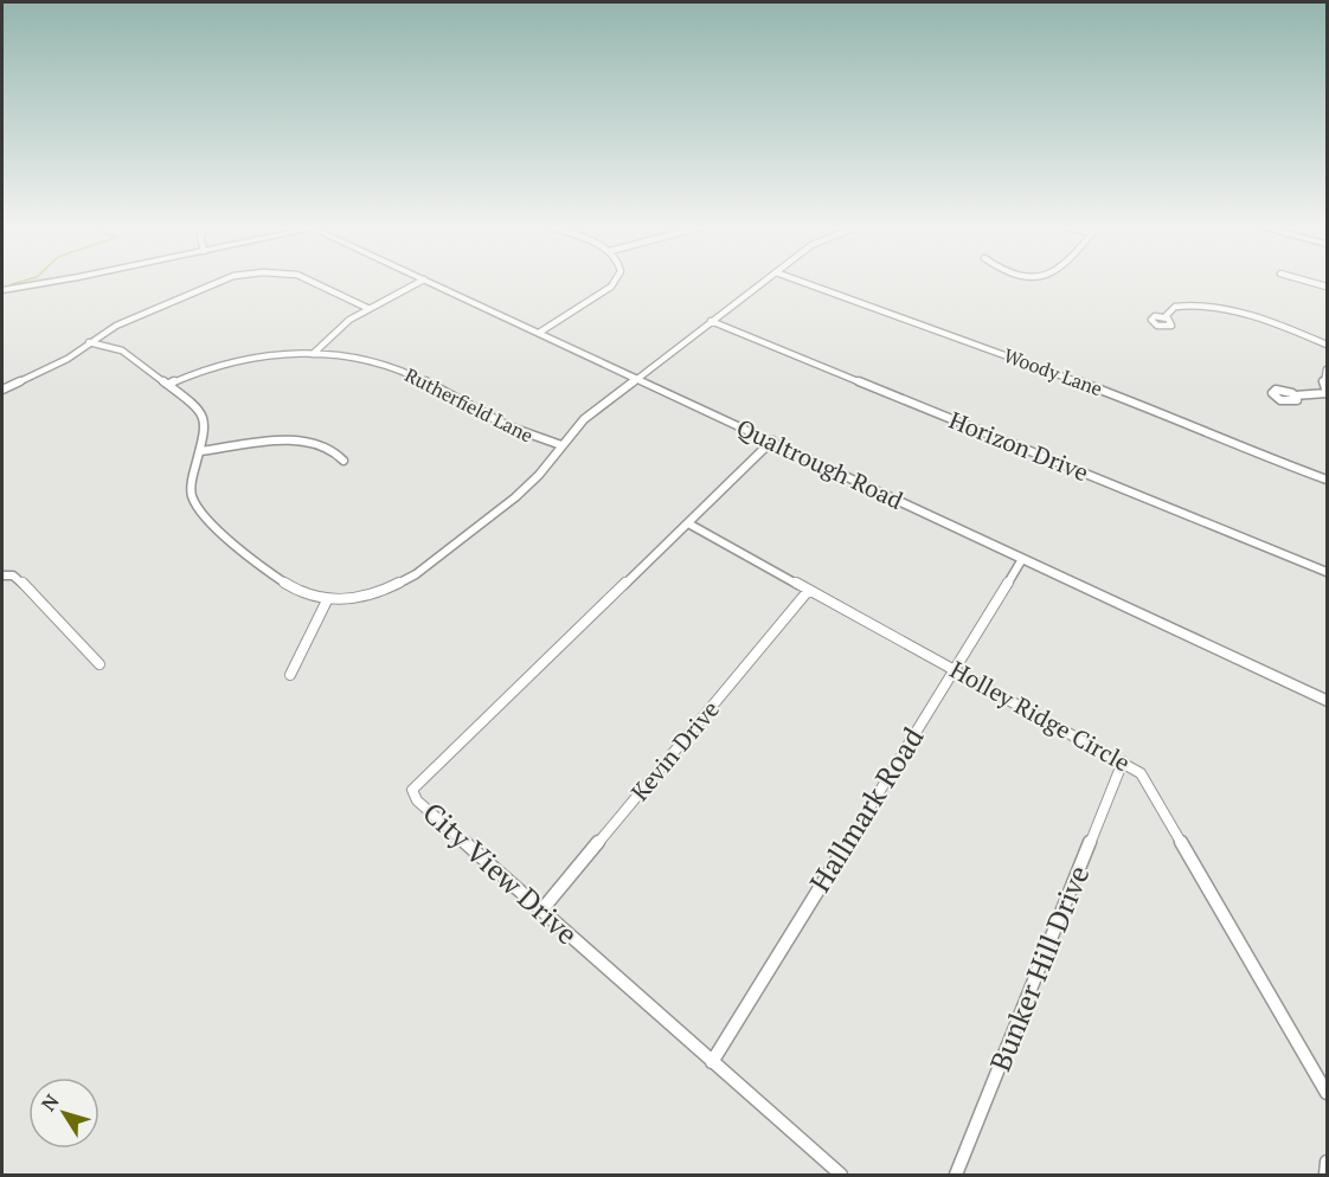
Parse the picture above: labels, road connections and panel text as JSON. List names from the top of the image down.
{
  "streets": {
    "street": [
      "Woody Lane",
      "Rutherfield Lane",
      "Horizon Drive",
      "Qualtrough Road",
      "Holley Ridge Circle",
      "Kevin Drive",
      "Hallmark Road",
      "City View Drive",
      "Bunker Hill Drive"
    ]
  },
  "crossings": [
    ["Qualtrough Road", "Hallmark Road"],
    ["Qualtrough Road", "City View Drive"],
    ["Holley Ridge Circle", "Kevin Drive"],
    ["Holley Ridge Circle", "Hallmark Road"],
    ["Holley Ridge Circle", "City View Drive"],
    ["Holley Ridge Circle", "Bunker Hill Drive"],
    ["Kevin Drive", "City View Drive"],
    ["Hallmark Road", "City View Drive"]
  ],
  "north": "top left"
}
